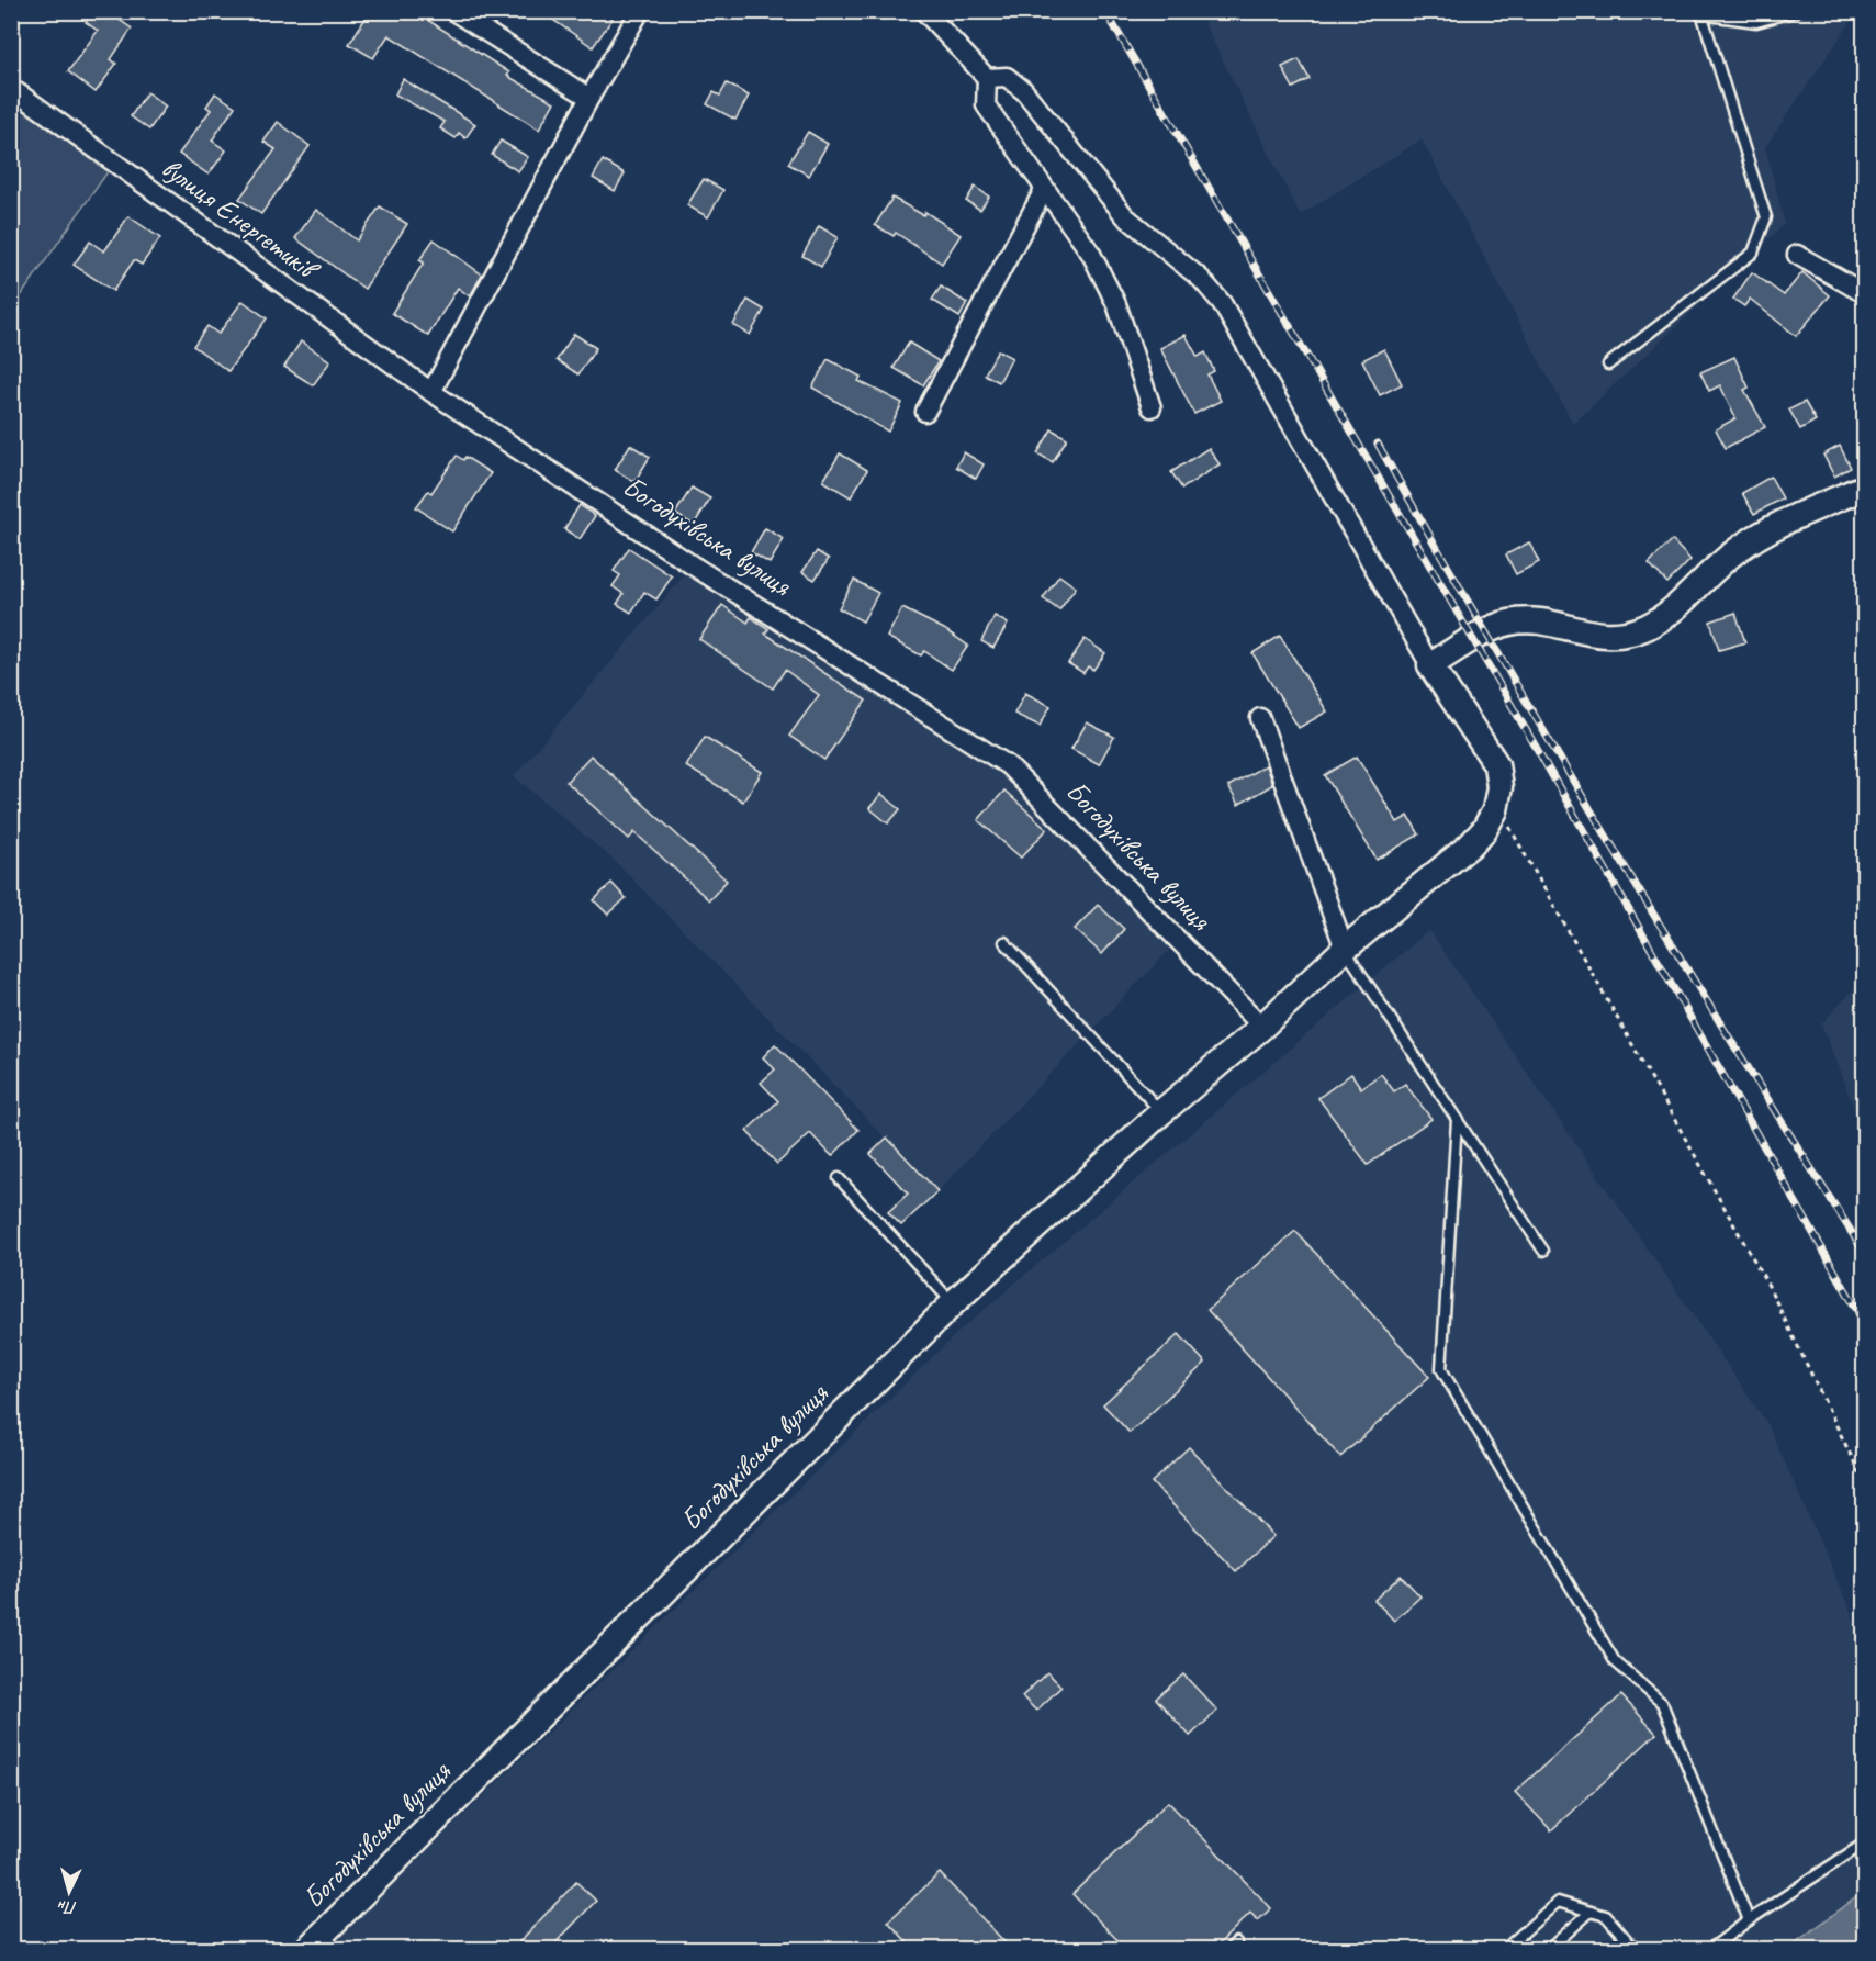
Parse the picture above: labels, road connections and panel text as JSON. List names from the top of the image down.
{
  "streets": {
    "street": ["вулиця Енергетиків", "Богодухівська вулиця"]
  },
  "crossings": [
    ["вулиця Енергетиків", "Богодухівська вулиця"]
  ],
  "north": "bottom"
}
